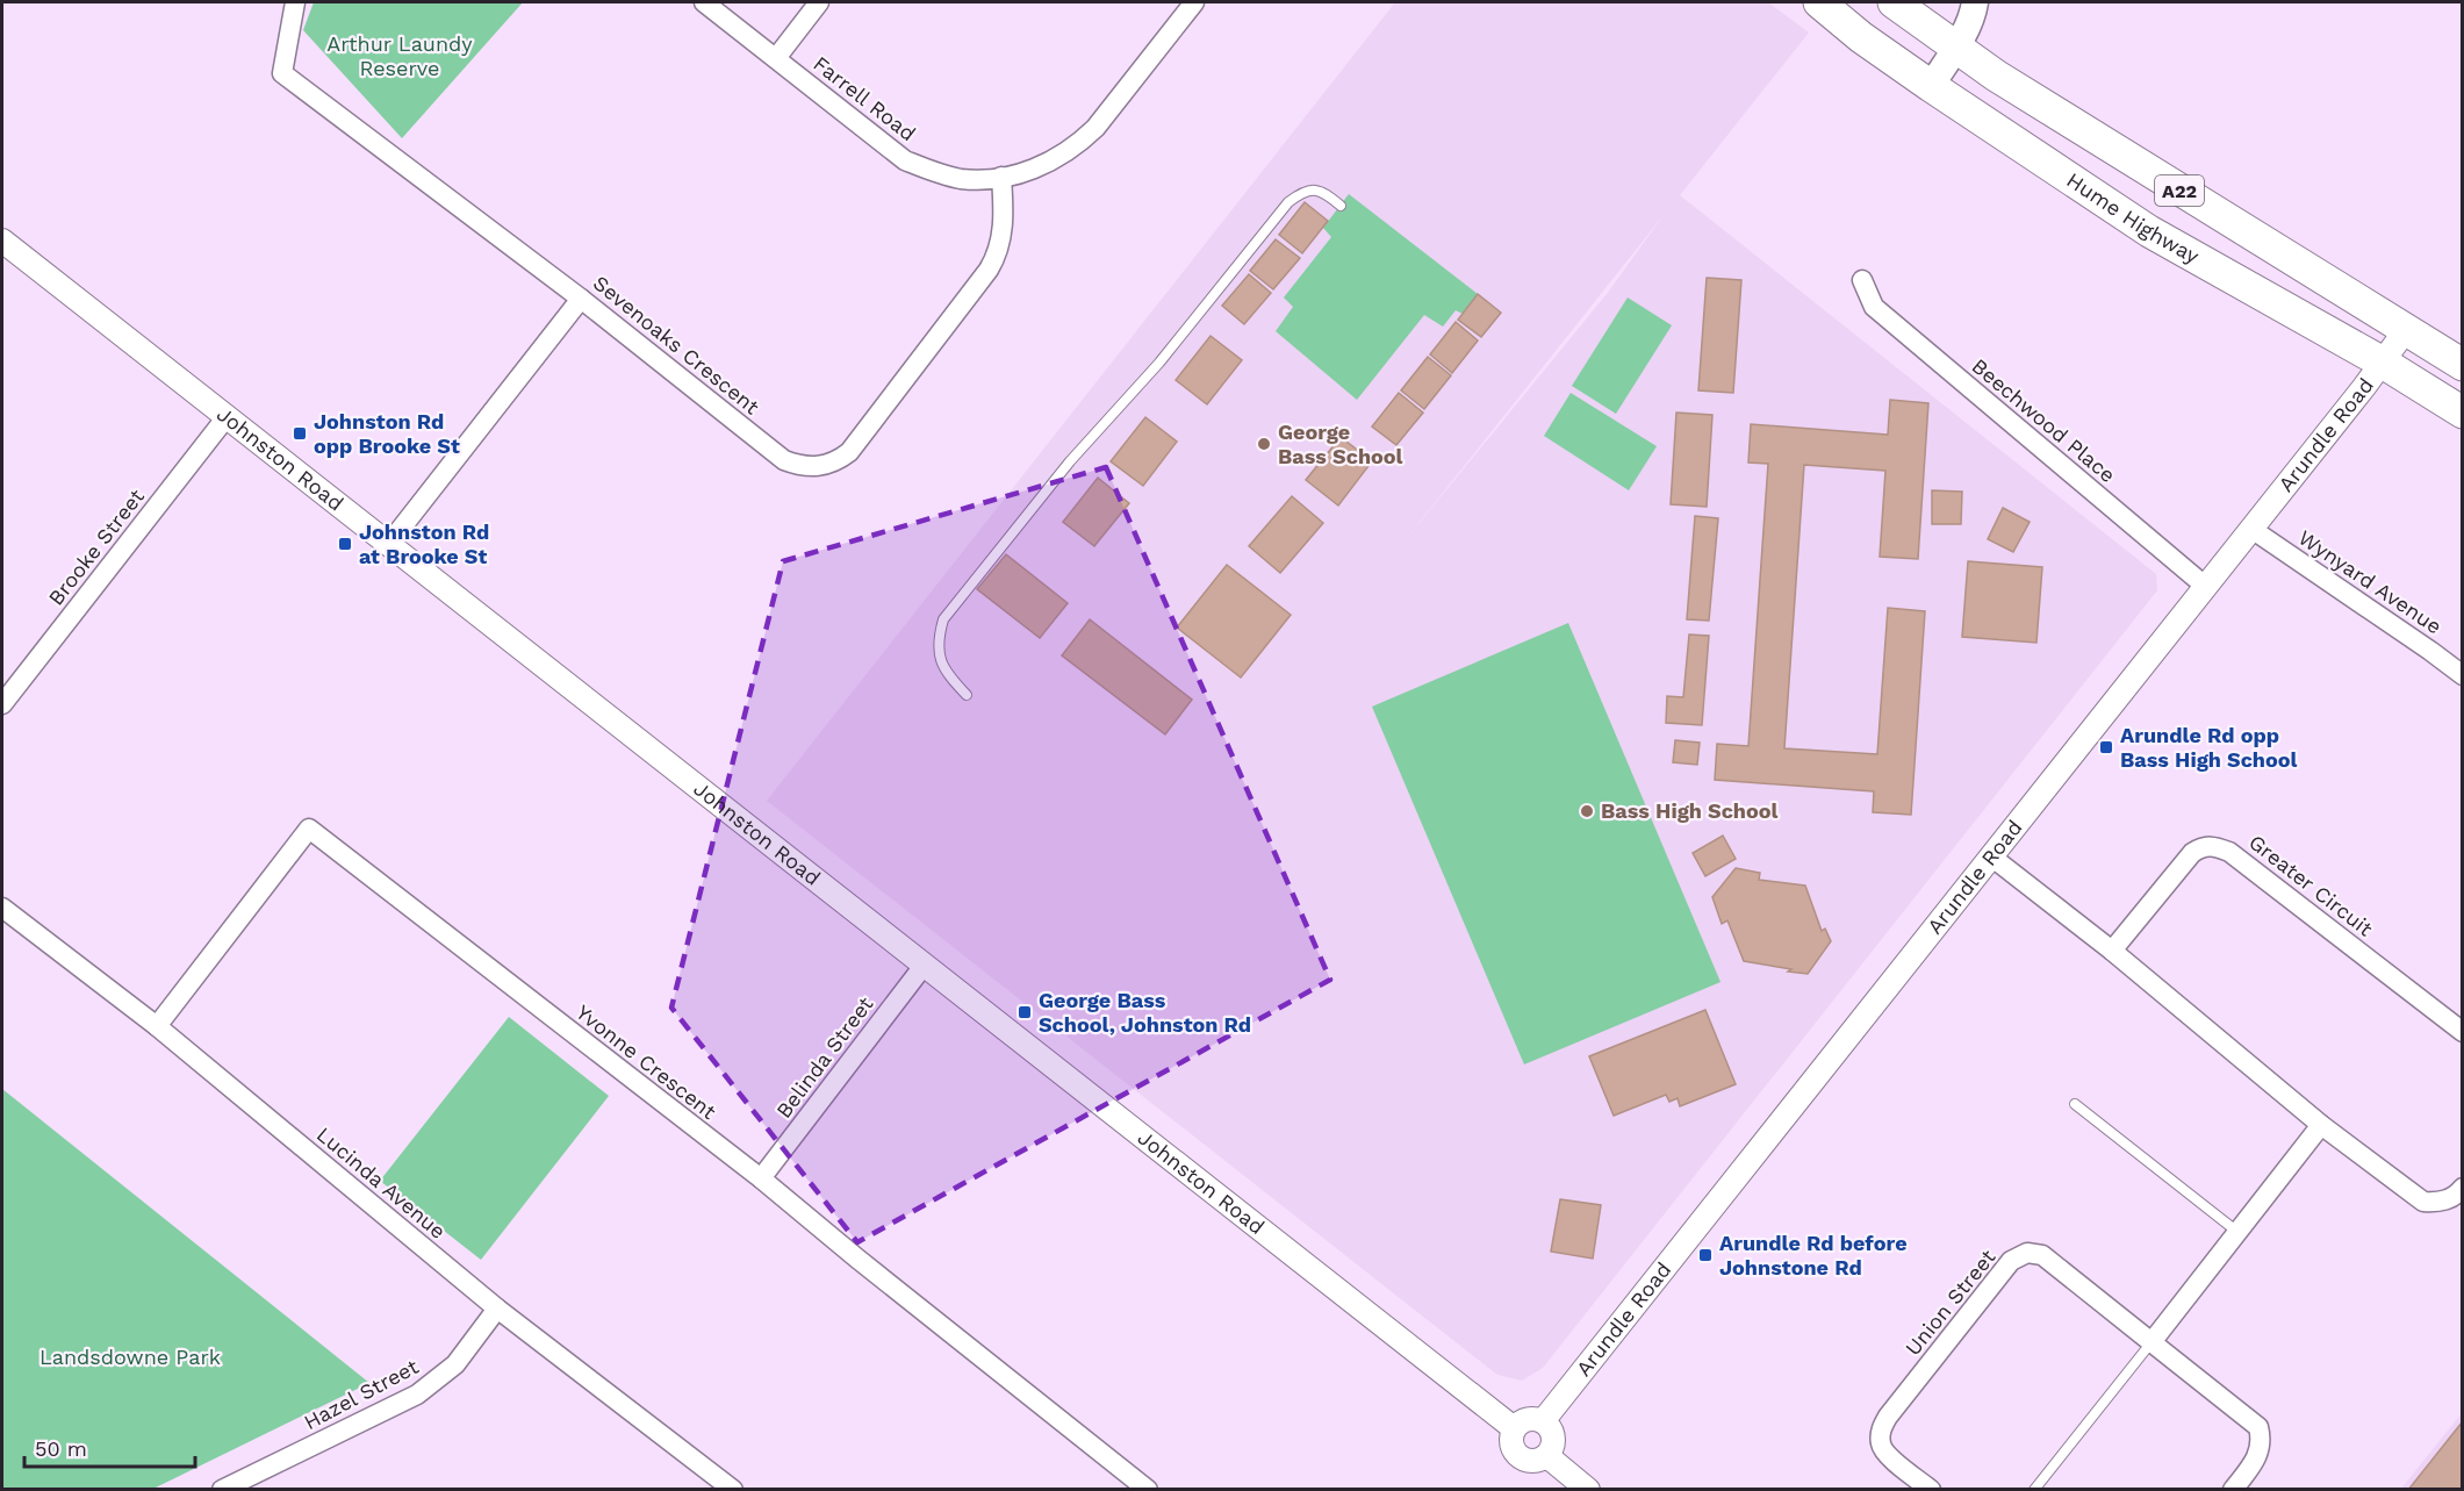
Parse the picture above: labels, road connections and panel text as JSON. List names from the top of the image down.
{
  "streets": {
    "highway": ["A22", "Hume Highway"],
    "street": [
      "Farrell Road",
      "Sevenoaks Crescent",
      "Beechwood Place",
      "Arundle Road",
      "Johnston Road",
      "Brooke Street",
      "Wynyard Avenue",
      "Greater Circuit",
      "Belinda Street",
      "Yvonne Crescent",
      "Lucinda Avenue",
      "Union Street",
      "Hazel Street"
    ]
  },
  "crossings": [
    ["Farrell Road", "Sevenoaks Crescent"],
    ["A22", "Arundle Road"],
    ["Hume Highway", "Arundle Road"],
    ["Beechwood Place", "Arundle Road"],
    ["Arundle Road", "Johnston Road"],
    ["Arundle Road", "Wynyard Avenue"],
    ["Johnston Road", "Brooke Street"],
    ["Johnston Road", "Belinda Street"],
    ["Belinda Street", "Yvonne Crescent"],
    ["Yvonne Crescent", "Lucinda Avenue"],
    ["Lucinda Avenue", "Hazel Street"]
  ],
  "parks": ["Arthur Laundy Reserve", "Landsdowne Park"],
  "places": {
    "transit": [
      "Johnston Rd opp Brooke St",
      "Johnston Rd at Brooke St",
      "Arundle Rd opp Bass High School",
      "George Bass School, Johnston Rd",
      "Arundle Rd before Johnstone Rd"
    ],
    "other": ["George Bass School", "Bass High School"]
  },
  "scale_bar": "50 m"
}
